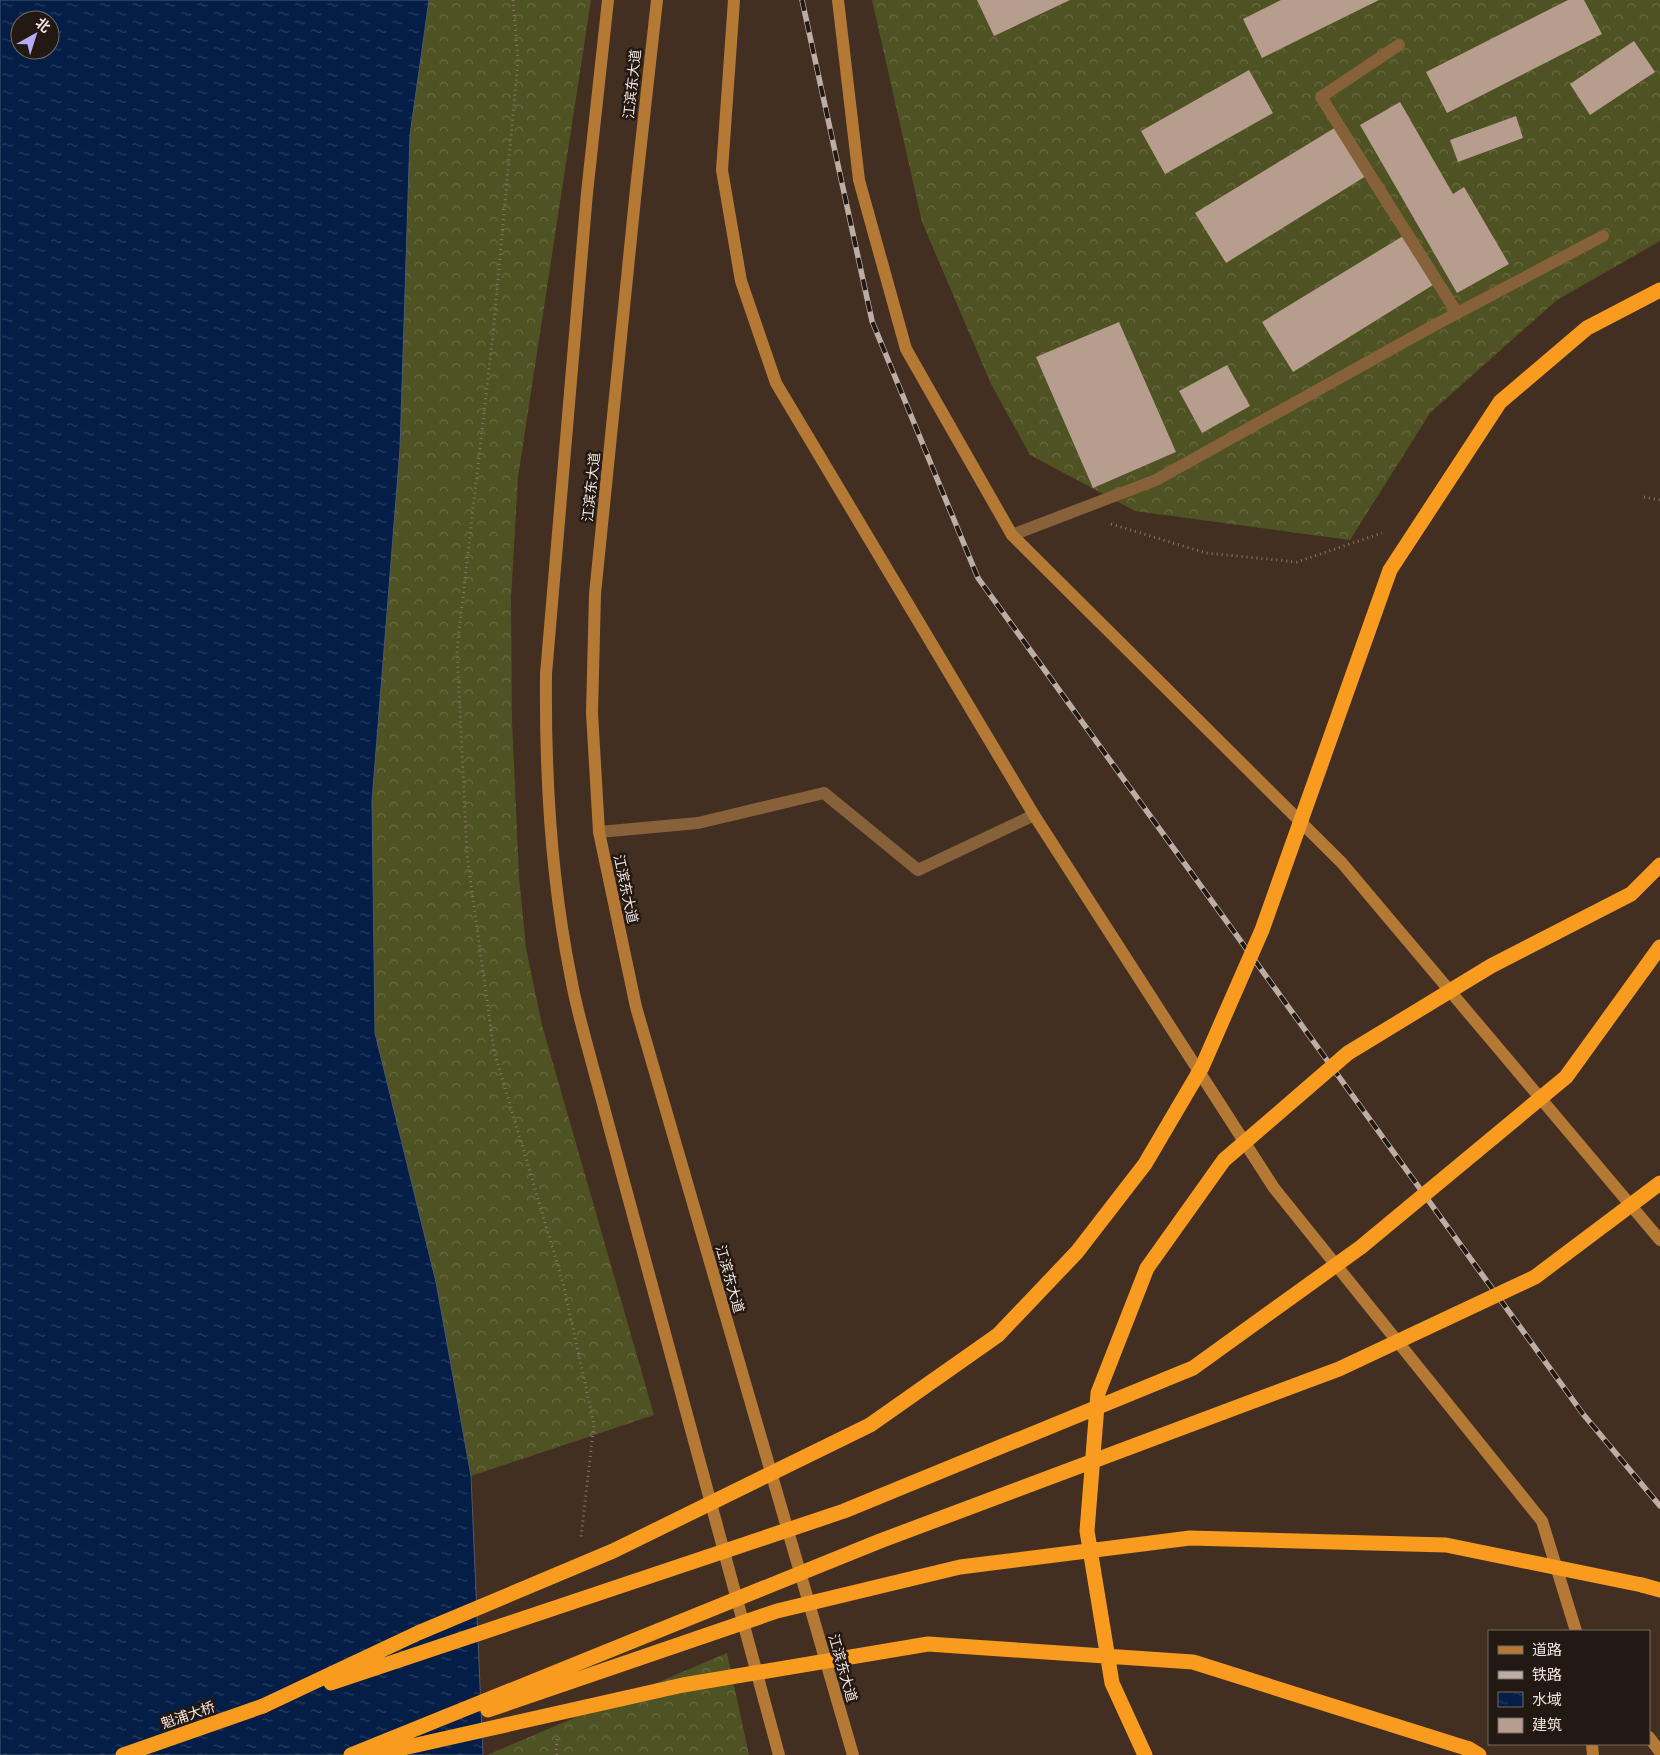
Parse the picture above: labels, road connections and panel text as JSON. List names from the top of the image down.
{
  "streets": {
    "highway": ["魁浦大桥"],
    "main road": ["江滨东大道"]
  },
  "legend": [
    "道路",
    "铁路",
    "水域",
    "建筑"
  ],
  "north": "top right"
}
